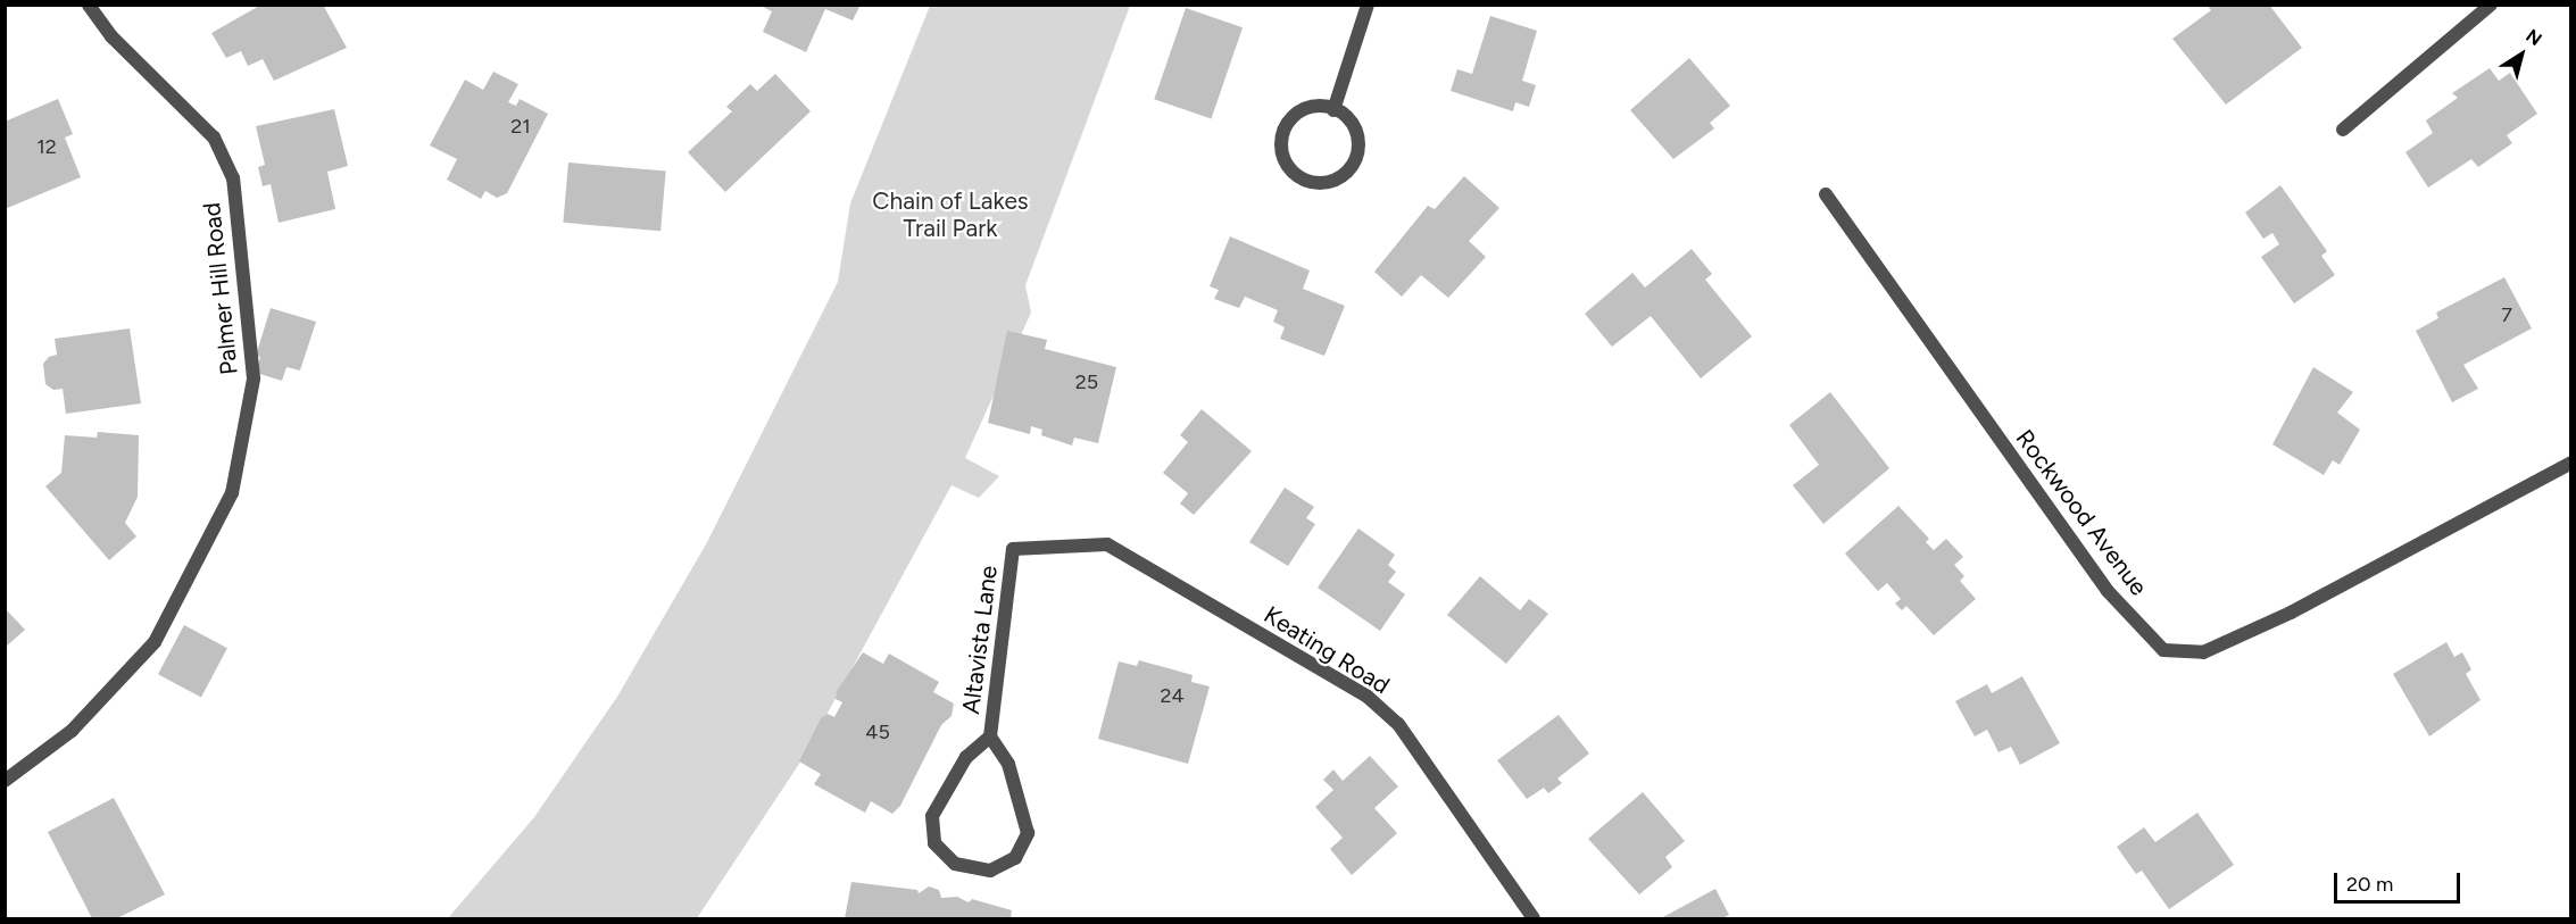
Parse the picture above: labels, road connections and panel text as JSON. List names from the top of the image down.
{
  "streets": {
    "street": [
      "Palmer Hill Road",
      "Rockwood Avenue",
      "Altavista Lane",
      "Keating Road"
    ]
  },
  "crossings": [
    ["Altavista Lane", "Keating Road"]
  ],
  "parks": ["Chain of Lakes Trail Park"],
  "house_numbers": [
    "21",
    "12",
    "7",
    "25",
    "24",
    "45"
  ],
  "scale_bar": "20 m",
  "north": "top right"
}
